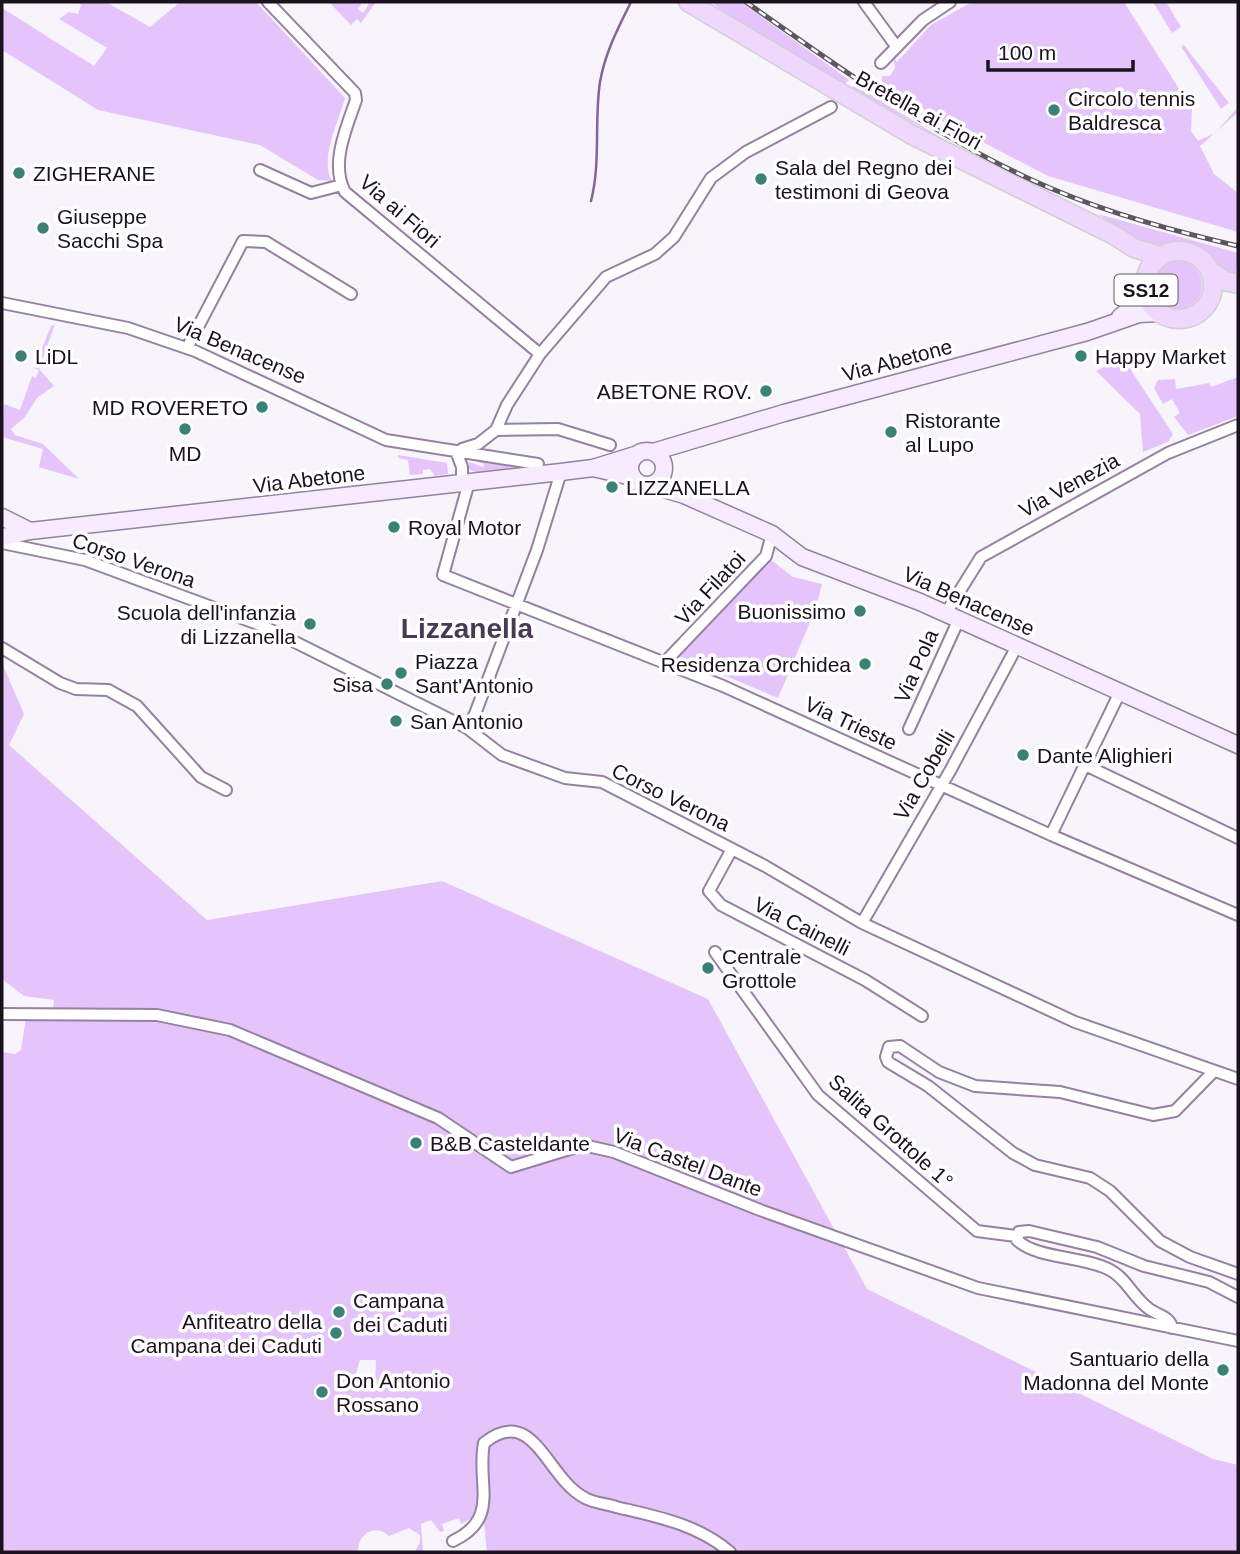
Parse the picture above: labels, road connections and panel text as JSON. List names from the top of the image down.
{
  "streets": {
    "main road": [
      "Bretella ai Fiori",
      "SS12",
      "Via Benacense",
      "Via Abetone"
    ],
    "street": [
      "Via ai Fiori",
      "Via Venezia",
      "Corso Verona",
      "Via Filatoi",
      "Via Pola",
      "Via Trieste",
      "Via Cobelli",
      "Via Cainelli",
      "Salita Grottole 1°",
      "Via Castel Dante"
    ]
  },
  "crossings": [
    ["Bretella ai Fiori", "SS12"],
    ["SS12", "Via Benacense"],
    ["SS12", "Via Abetone"],
    ["Via Benacense", "Via Venezia"],
    ["Via Benacense", "Via Filatoi"],
    ["Via Benacense", "Via Pola"],
    ["Via Benacense", "Via Cobelli"],
    ["Via Abetone", "Via Trieste"],
    ["Via Venezia", "Via Pola"],
    ["Corso Verona", "Via Cobelli"],
    ["Corso Verona", "Via Cainelli"],
    ["Via Filatoi", "Via Trieste"],
    ["Via Trieste", "Via Cobelli"]
  ],
  "districts": ["Lizzanella"],
  "places": [
    "Circolo tennis Baldresca",
    "ZIGHERANE",
    "Sala del Regno dei testimoni di Geova",
    "Giuseppe Sacchi Spa",
    "LiDL",
    "Happy Market",
    "ABETONE ROV.",
    "MD ROVERETO",
    "MD",
    "Ristorante al Lupo",
    "LIZZANELLA",
    "Royal Motor",
    "Buonissimo",
    "Scuola dell'infanzia di Lizzanella",
    "Residenza Orchidea",
    "Piazza Sant'Antonio",
    "Sisa",
    "San Antonio",
    "Dante Alighieri",
    "Centrale Grottole",
    "B&B Casteldante",
    "Campana dei Caduti",
    "Anfiteatro della Campana dei Caduti",
    "Santuario della Madonna del Monte",
    "Don Antonio Rossano"
  ],
  "scale_bar": "100 m"
}
